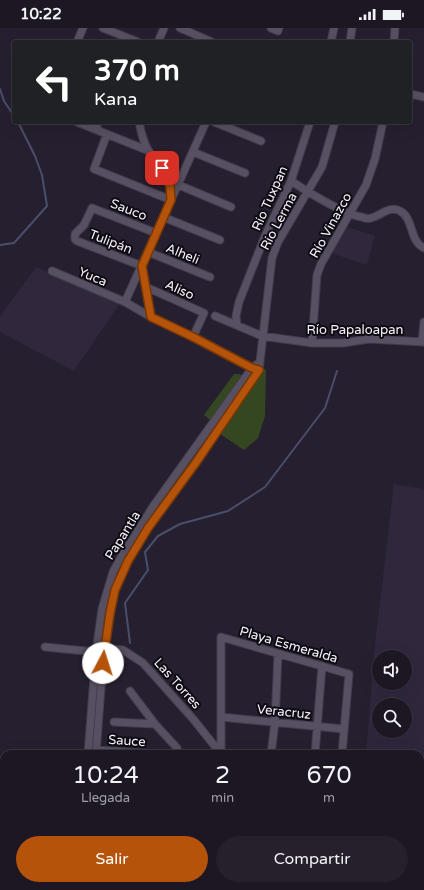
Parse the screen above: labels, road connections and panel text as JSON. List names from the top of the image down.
{
  "streets": {
    "street": [
      "Río Tuxpan",
      "Sauco",
      "Río Lerma",
      "Río Vinazco",
      "Tulipán",
      "Alheli",
      "Yuca",
      "Aliso",
      "Río Papaloapan",
      "Papantla",
      "Playa Esmeralda",
      "Las Torres",
      "Veracruz"
    ]
  },
  "crossings": [
    ["Sauco", "Tulipán"],
    ["Río Lerma", "Río Papaloapan"],
    ["Río Lerma", "Papantla"],
    ["Río Vinazco", "Río Papaloapan"],
    ["Yuca", "Aliso"],
    ["Yuca", "Papantla"],
    ["Río Papaloapan", "Papantla"],
    ["Papantla", "Las Torres"],
    ["Playa Esmeralda", "Veracruz"]
  ],
  "page": {
    "status": "10:22",
    "turn": ["370 m", "Kana"],
    "eta": [
      "10:24",
      "Llegada",
      "2",
      "min",
      "670",
      "m"
    ],
    "buttons": ["Salir", "Compartir"]
  }
}
